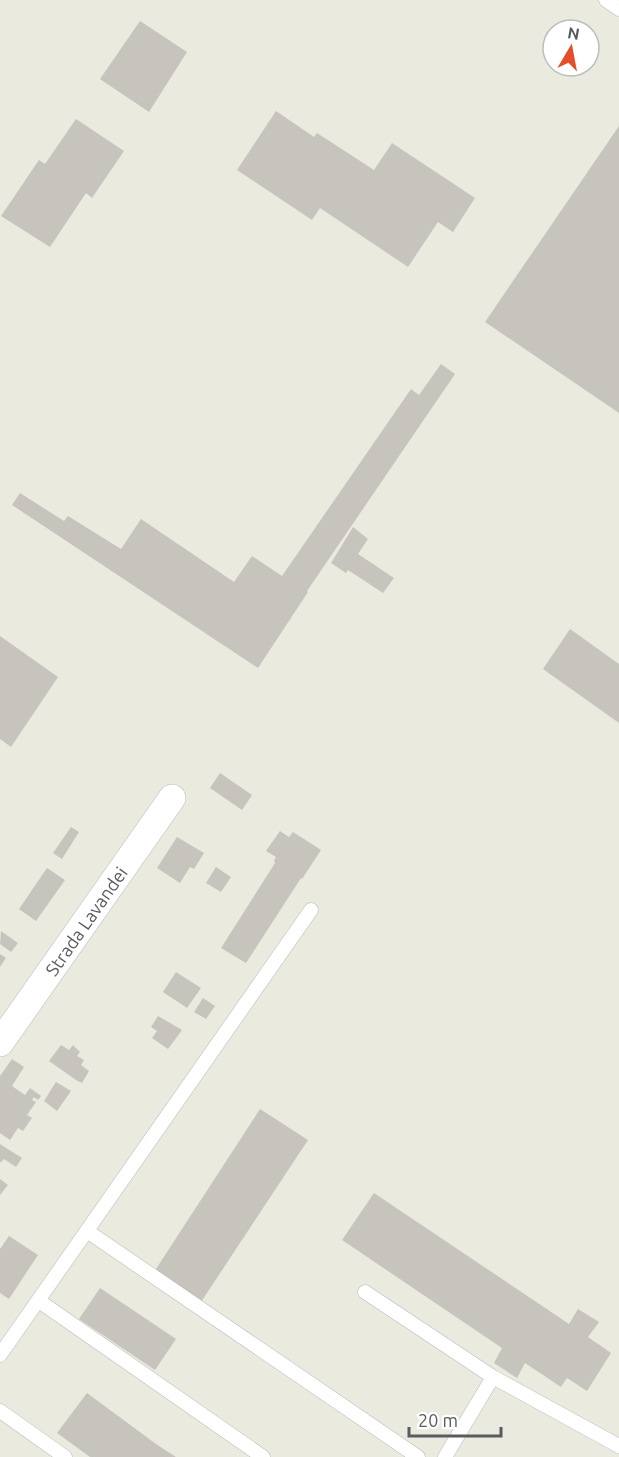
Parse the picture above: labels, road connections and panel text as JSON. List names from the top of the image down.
{
  "streets": {
    "street": ["Strada Lavandei"]
  },
  "scale_bar": "20 m",
  "north": "top"
}
